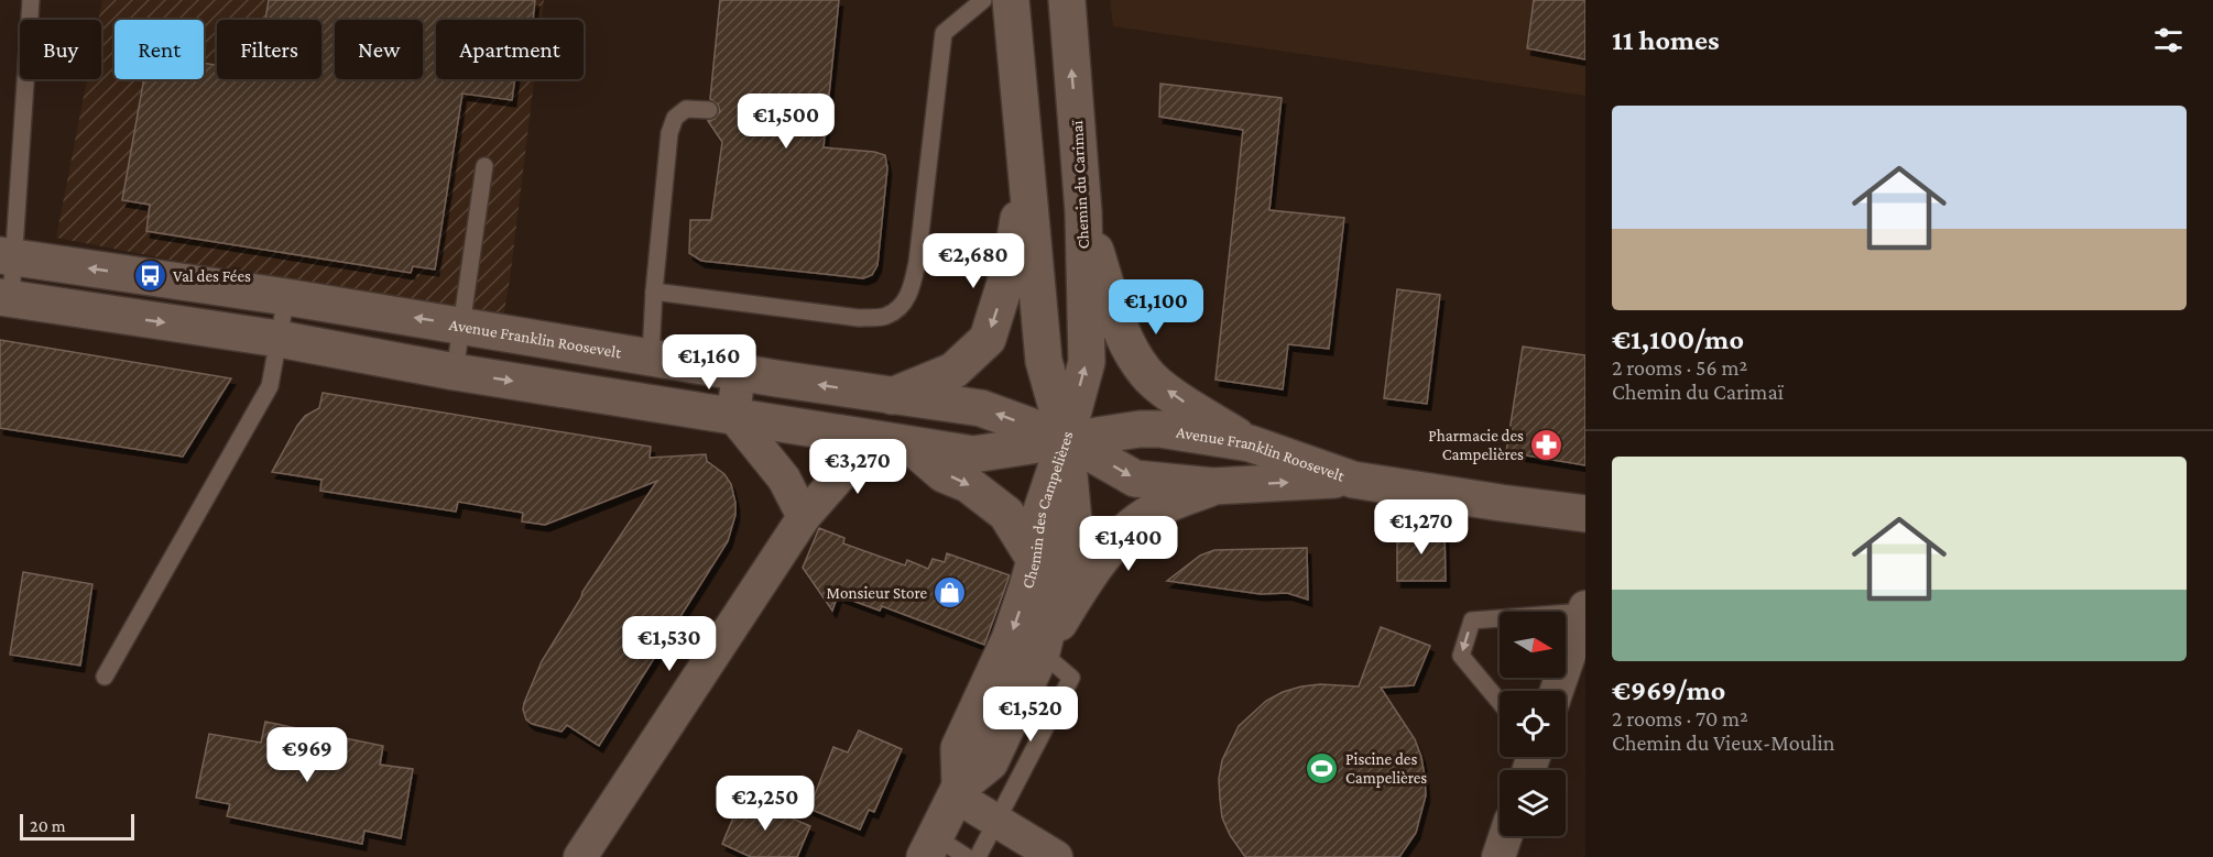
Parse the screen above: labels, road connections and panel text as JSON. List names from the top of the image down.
{
  "streets": {
    "main road": ["Chemin du Carimaï", "Avenue Franklin Roosevelt", "Chemin des Campelières"]
  },
  "crossings": [
    ["Chemin du Carimaï", "Avenue Franklin Roosevelt"],
    ["Chemin du Carimaï", "Chemin des Campelières"],
    ["Avenue Franklin Roosevelt", "Chemin des Campelières"]
  ],
  "places": {
    "bus stop": ["Val des Fées"],
    "pharmacy": ["Pharmacie des Campelières"],
    "shop": ["Monsieur Store"],
    "sports": ["Piscine des Campelières"]
  },
  "scale_bar": "20 m",
  "north": "right",
  "page": {
    "heading": "11 homes",
    "chip": [
      "Buy",
      "Rent",
      "Filters",
      "New",
      "Apartment"
    ],
    "list": [
      {
        "name": "€1,100/mo",
        "note": "2 rooms · 56 m² · Chemin du Carimaï"
      },
      {
        "name": "€969/mo",
        "note": "2 rooms · 70 m² · Chemin du Vieux-Moulin"
      }
    ],
    "price": [
      "€1,500",
      "€2,680",
      "€1,100",
      "€1,160",
      "€3,270",
      "€1,270",
      "€1,400",
      "€1,530",
      "€1,520",
      "€969",
      "€2,250"
    ],
    "scale": "20 m"
  }
}
